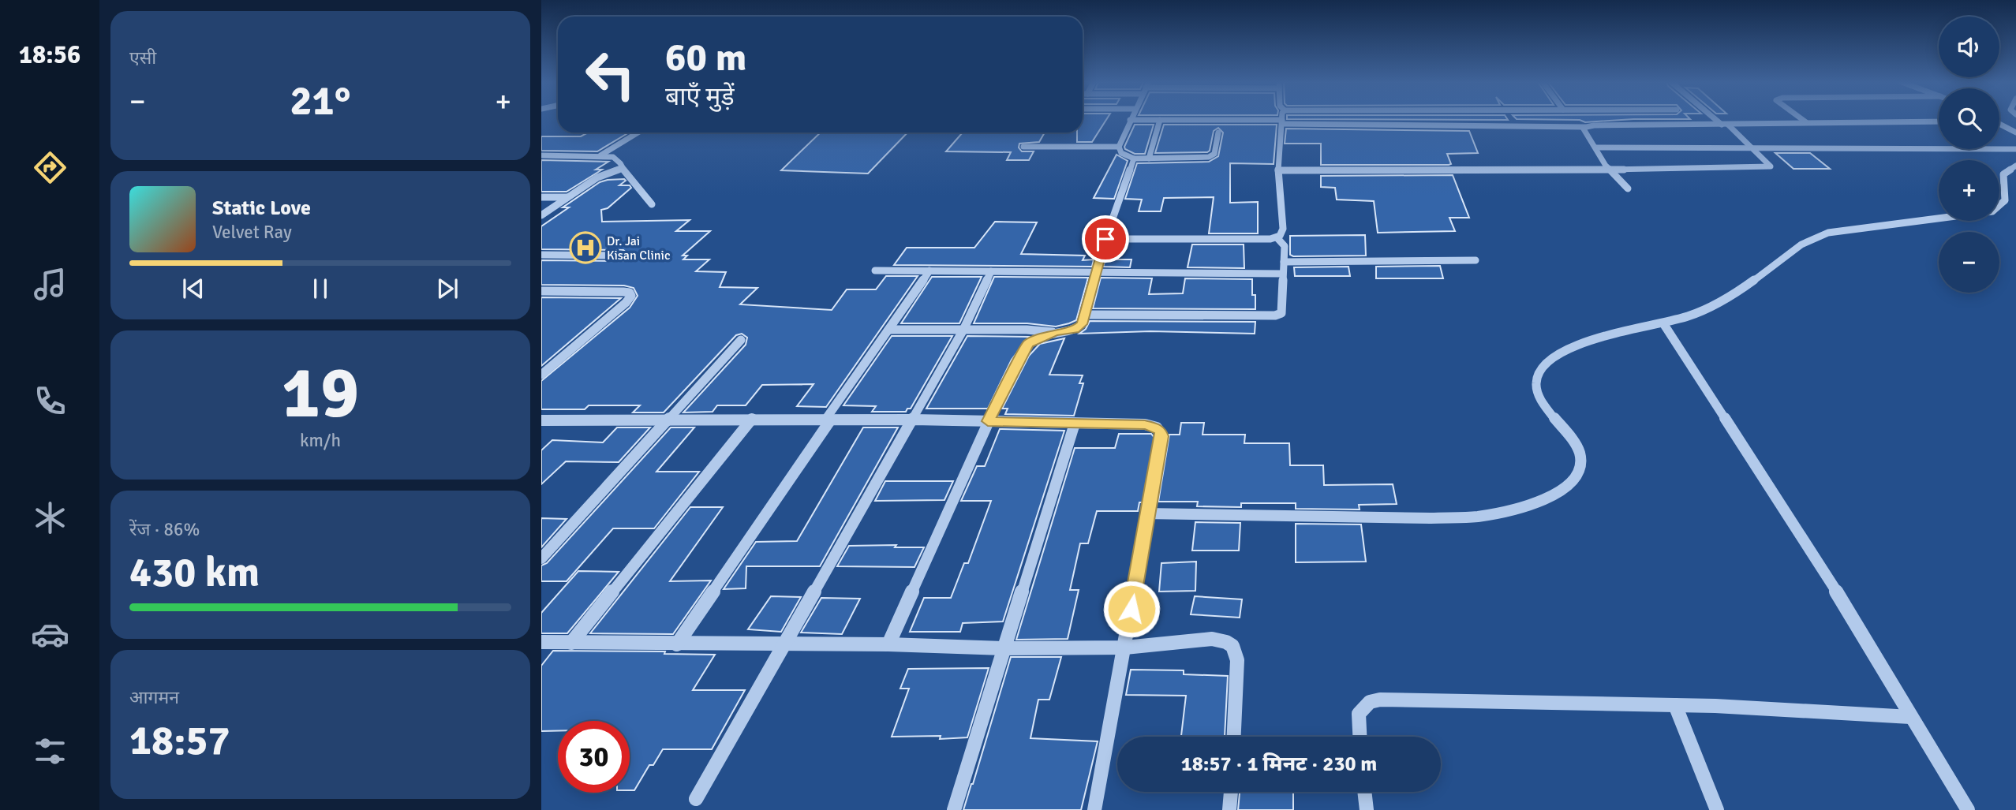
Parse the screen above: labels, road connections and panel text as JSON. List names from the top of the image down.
{
  "places": {
    "hospital": ["Dr. Jai Kisan Clinic"]
  },
  "page": {
    "tabs": "18:56",
    "tile": [
      "एसी",
      ["19", "km/h"],
      ["रेंज · 86%", "430 km"],
      ["आगमन", "18:57"]
    ],
    "map_buttons": ["+", "−"],
    "turn": ["60 m", "बाएँ मुड़ें"],
    "heat": ["−", "21°", "+"],
    "song": ["Static Love", "Velvet Ray"],
    "limit": "30",
    "trip": "18:57 · 1 मिनट · 230 m"
  }
}
